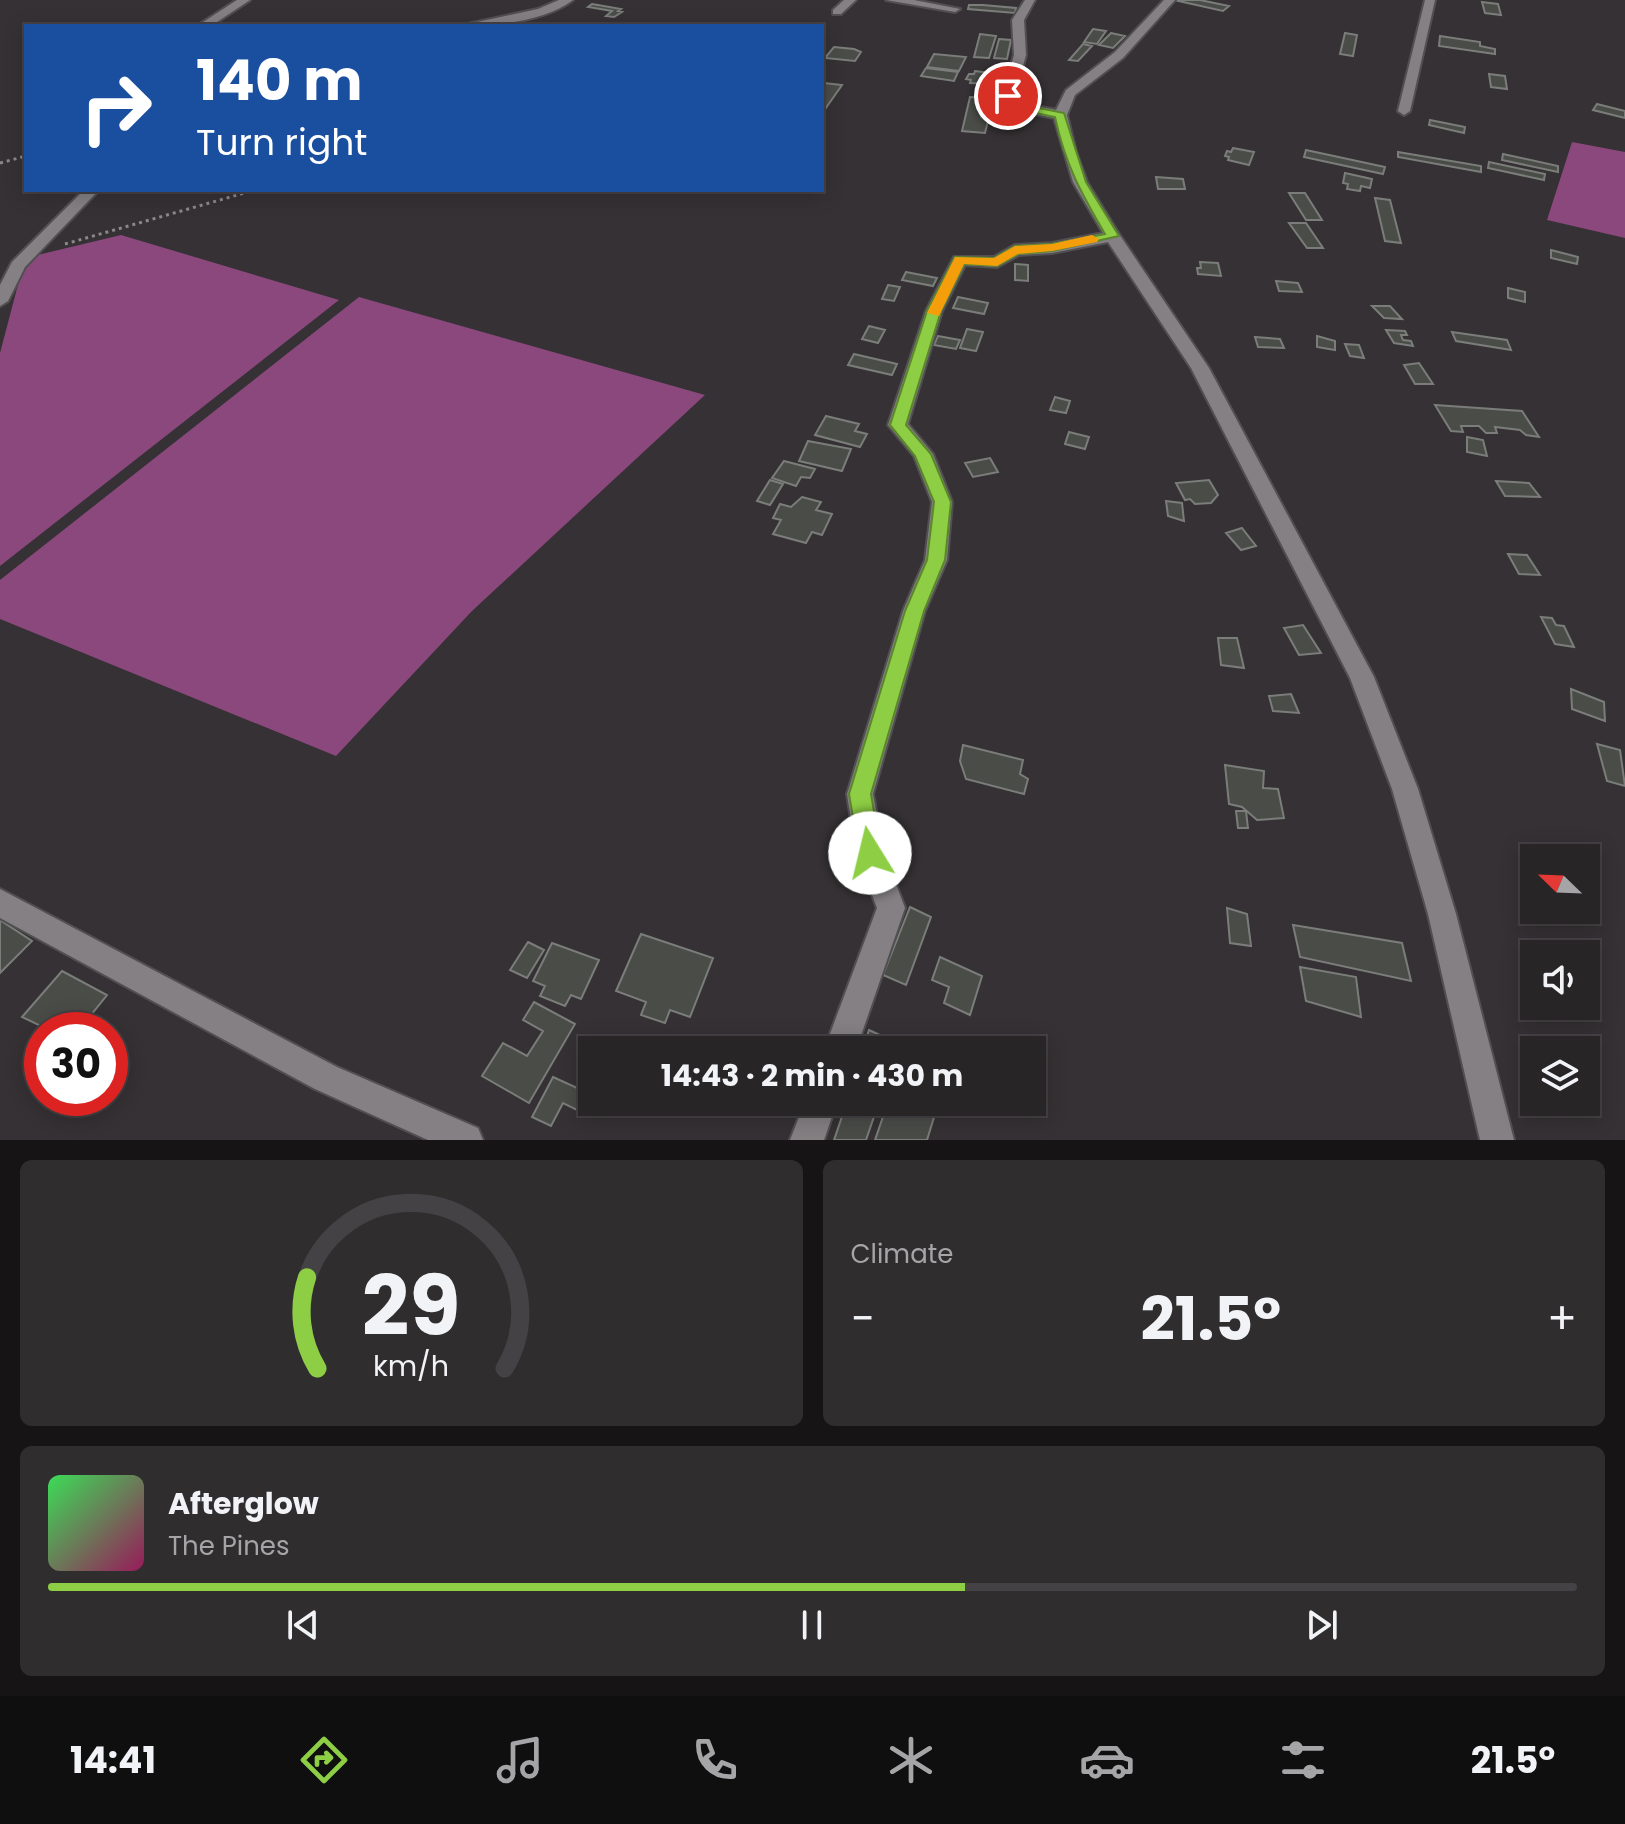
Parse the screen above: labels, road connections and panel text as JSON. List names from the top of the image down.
{
  "north": "top left",
  "page": {
    "turn": ["140 m", "Turn right"],
    "limit": "30",
    "trip": "14:43 · 2 min · 430 m",
    "tile": "Climate",
    "heat": ["−", "21.5°", "+"],
    "song": ["Afterglow", "The Pines"],
    "tabs": ["14:41", "21.5°"],
    "gauge": ["29", "km/h"]
  }
}
